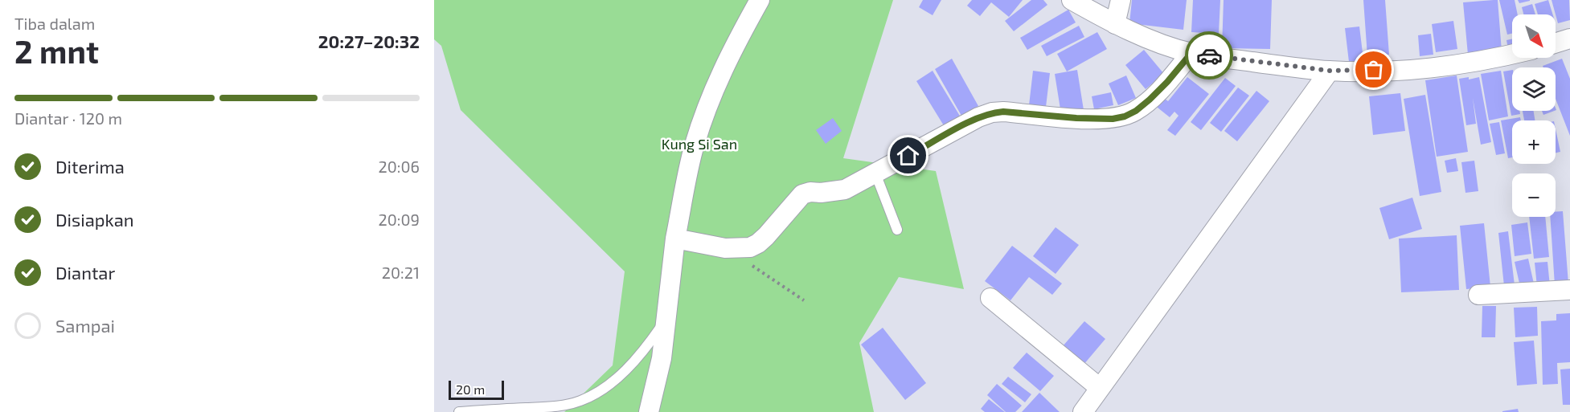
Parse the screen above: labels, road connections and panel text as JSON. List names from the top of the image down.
{
  "parks": ["Kung Si San"],
  "scale_bar": "20 m",
  "north": "bottom right",
  "page": {
    "heading": ["2 mnt", "Tiba dalam", "20:27–20:32"],
    "map_buttons": ["+", "−"],
    "bar": "Diantar · 120 m",
    "list": [
      ["Diterima", "20:06"],
      ["Disiapkan", "20:09"],
      ["Diantar", "20:21"],
      "Sampai"
    ],
    "scale": "20 m"
  }
}
